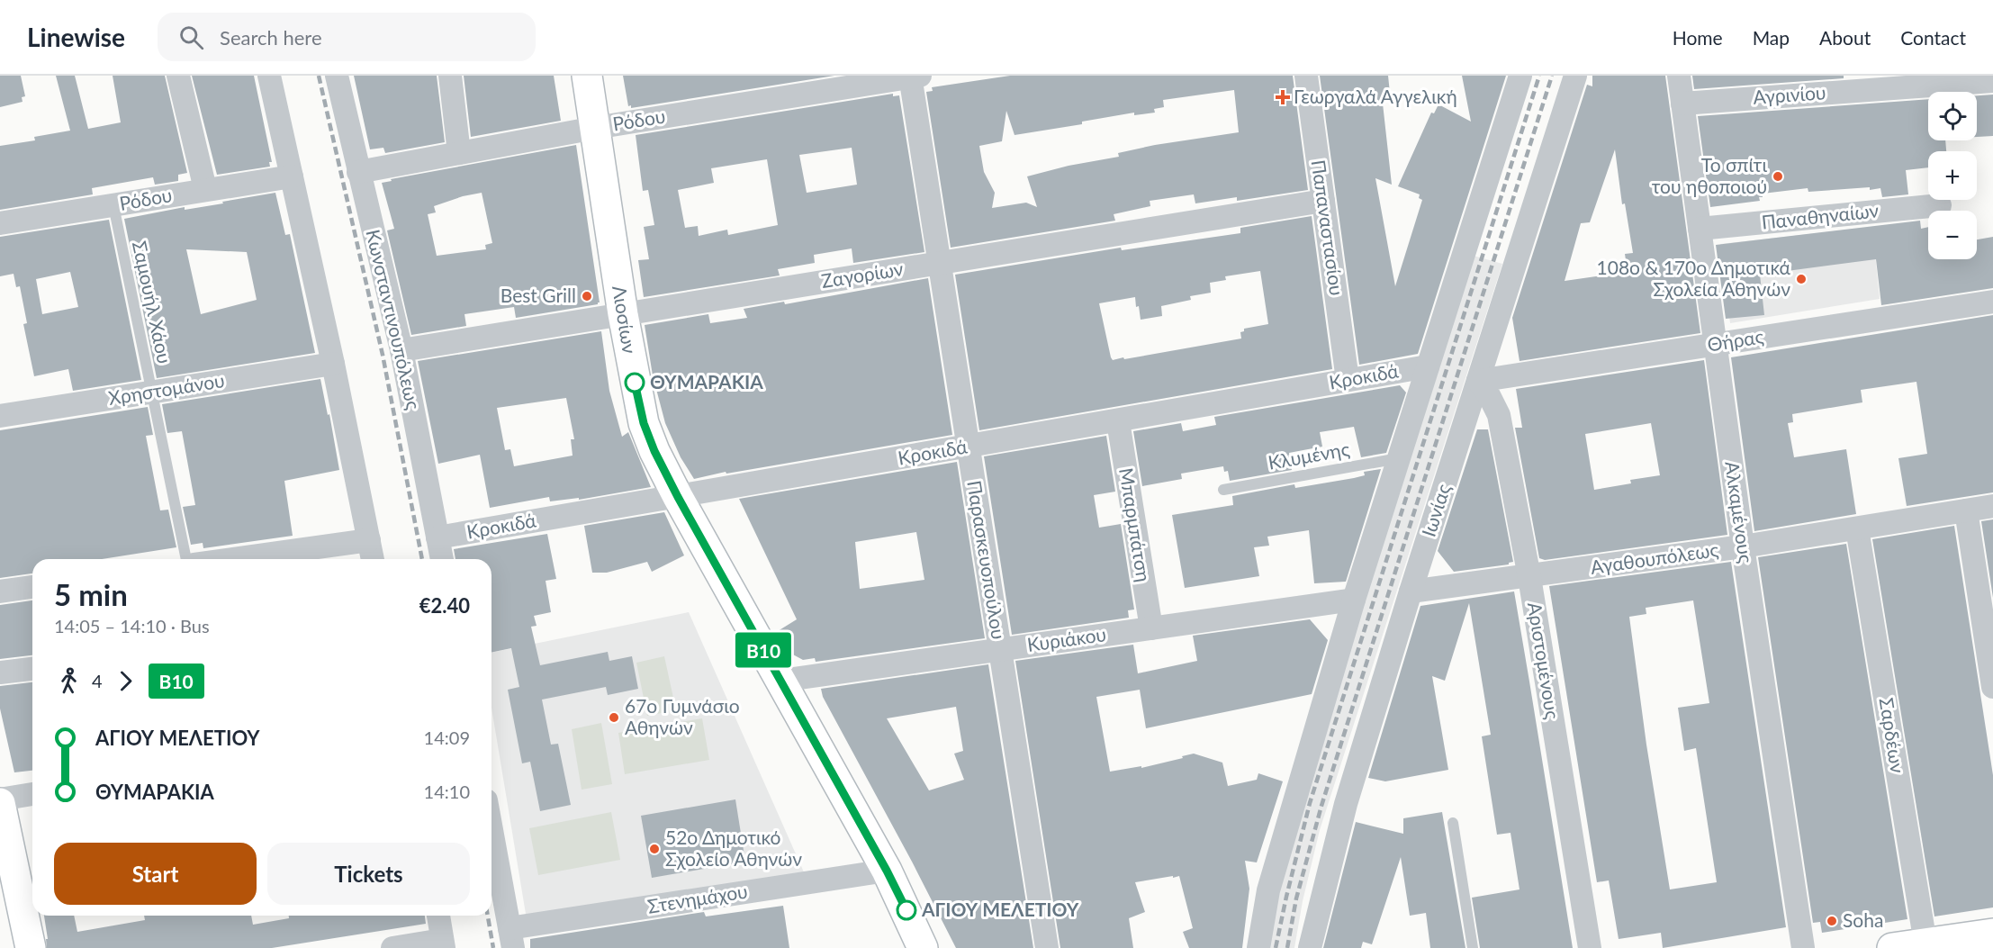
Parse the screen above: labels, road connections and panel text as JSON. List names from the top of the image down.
{
  "streets": {
    "main road": ["Λιοσίων"],
    "street": [
      "Αγρινίου",
      "Ρόδου",
      "Παναθηναίων",
      "Παπαναστασίου",
      "Ζαγορίων",
      "Κωνσταντινουπόλεως",
      "Θήρας",
      "Κροκιδά",
      "Χρηστομάνου",
      "Ιωνίας",
      "Αλκαμένους",
      "Μπαρμπάτση",
      "Αγαθουπόλεως",
      "Παρασκευοπούλου",
      "Κυριάκου",
      "Αριστομένους",
      "Σαρδέων",
      "Στενημάχου"
    ],
    "lane": ["Σαμουήλ Χάου", "Κλυμένης"]
  },
  "crossings": [
    ["Αγρινίου", "Αλκαμένους"],
    ["Ρόδου", "Σαμουήλ Χάου"],
    ["Ρόδου", "Κωνσταντινουπόλεως"],
    ["Ρόδου", "Λιοσίων"],
    ["Ρόδου", "Παρασκευοπούλου"],
    ["Παναθηναίων", "Αλκαμένους"],
    ["Παπαναστασίου", "Ζαγορίων"],
    ["Παπαναστασίου", "Κροκιδά"],
    ["Ζαγορίων", "Κωνσταντινουπόλεως"],
    ["Ζαγορίων", "Λιοσίων"],
    ["Ζαγορίων", "Παρασκευοπούλου"],
    ["Σαμουήλ Χάου", "Χρηστομάνου"],
    ["Κωνσταντινουπόλεως", "Κροκιδά"],
    ["Λιοσίων", "Κροκιδά"],
    ["Λιοσίων", "Κυριάκου"],
    ["Λιοσίων", "Στενημάχου"],
    ["Θήρας", "Ιωνίας"],
    ["Θήρας", "Αλκαμένους"],
    ["Θήρας", "Αριστομένους"],
    ["Κροκιδά", "Μπαρμπάτση"],
    ["Κροκιδά", "Παρασκευοπούλου"],
    ["Ιωνίας", "Αγαθουπόλεως"],
    ["Ιωνίας", "Αριστομένους"],
    ["Αλκαμένους", "Αγαθουπόλεως"],
    ["Μπαρμπάτση", "Κυριάκου"],
    ["Αγαθουπόλεως", "Αριστομένους"],
    ["Αγαθουπόλεως", "Σαρδέων"],
    ["Παρασκευοπούλου", "Κυριάκου"]
  ],
  "places": {
    "health": ["Γεωργαλά Αγγελική"],
    "other": [
      "Το σπίτι του ηθοποιού",
      "108ο & 170ο Δημοτικά Σχολεία Αθηνών",
      "Best Grill",
      "ΘΥΜΑΡΑΚΙΑ",
      "67ο Γυμνάσιο Αθηνών",
      "52ο Δημοτικό Σχολείο Αθηνών",
      "ΑΓΙΟΥ ΜΕΛΕΤΙΟΥ",
      "Soha"
    ]
  },
  "lines": ["bus line Β10"],
  "page": {
    "header": "Linewise",
    "search": "Search here",
    "nav": [
      "Home",
      "Map",
      "About",
      "Contact"
    ],
    "on_map": "Β10",
    "map_buttons": ["+", "−"],
    "heading": ["5 min", "14:05 – 14:10 · Bus", "€2.40"],
    "legs": ["4", "Β10"],
    "list": [
      {
        "name": "ΑΓΙΟΥ ΜΕΛΕΤΙΟΥ",
        "value": "14:09"
      },
      {
        "name": "ΘΥΜΑΡΑΚΙΑ",
        "value": "14:10"
      }
    ],
    "buttons": ["Start", "Tickets"]
  }
}
